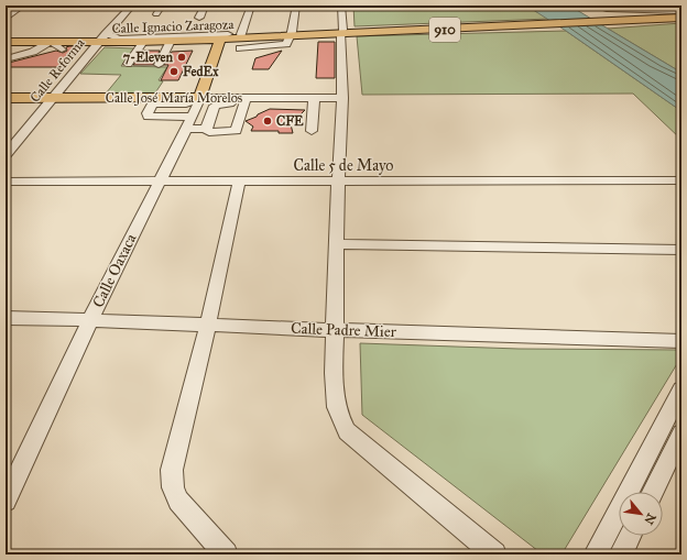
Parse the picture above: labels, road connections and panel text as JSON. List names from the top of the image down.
{
  "streets": {
    "main road": [
      "Calle Ignacio Zaragoza",
      "910",
      "Calle José María Morelos",
      "Calle Oaxaca"
    ],
    "street": ["Calle Reforma", "Calle 5 de Mayo", "Calle Padre Mier"]
  },
  "crossings": [
    ["Calle Ignacio Zaragoza", "910"],
    ["Calle Ignacio Zaragoza", "Calle Reforma"],
    ["Calle Ignacio Zaragoza", "Calle Oaxaca"],
    ["Calle Reforma", "Calle José María Morelos"],
    ["Calle José María Morelos", "Calle Oaxaca"],
    ["Calle 5 de Mayo", "Calle Oaxaca"],
    ["Calle Oaxaca", "Calle Padre Mier"]
  ],
  "places": ["7-Eleven", "FedEx", "CFE"],
  "north": "bottom right"
}
